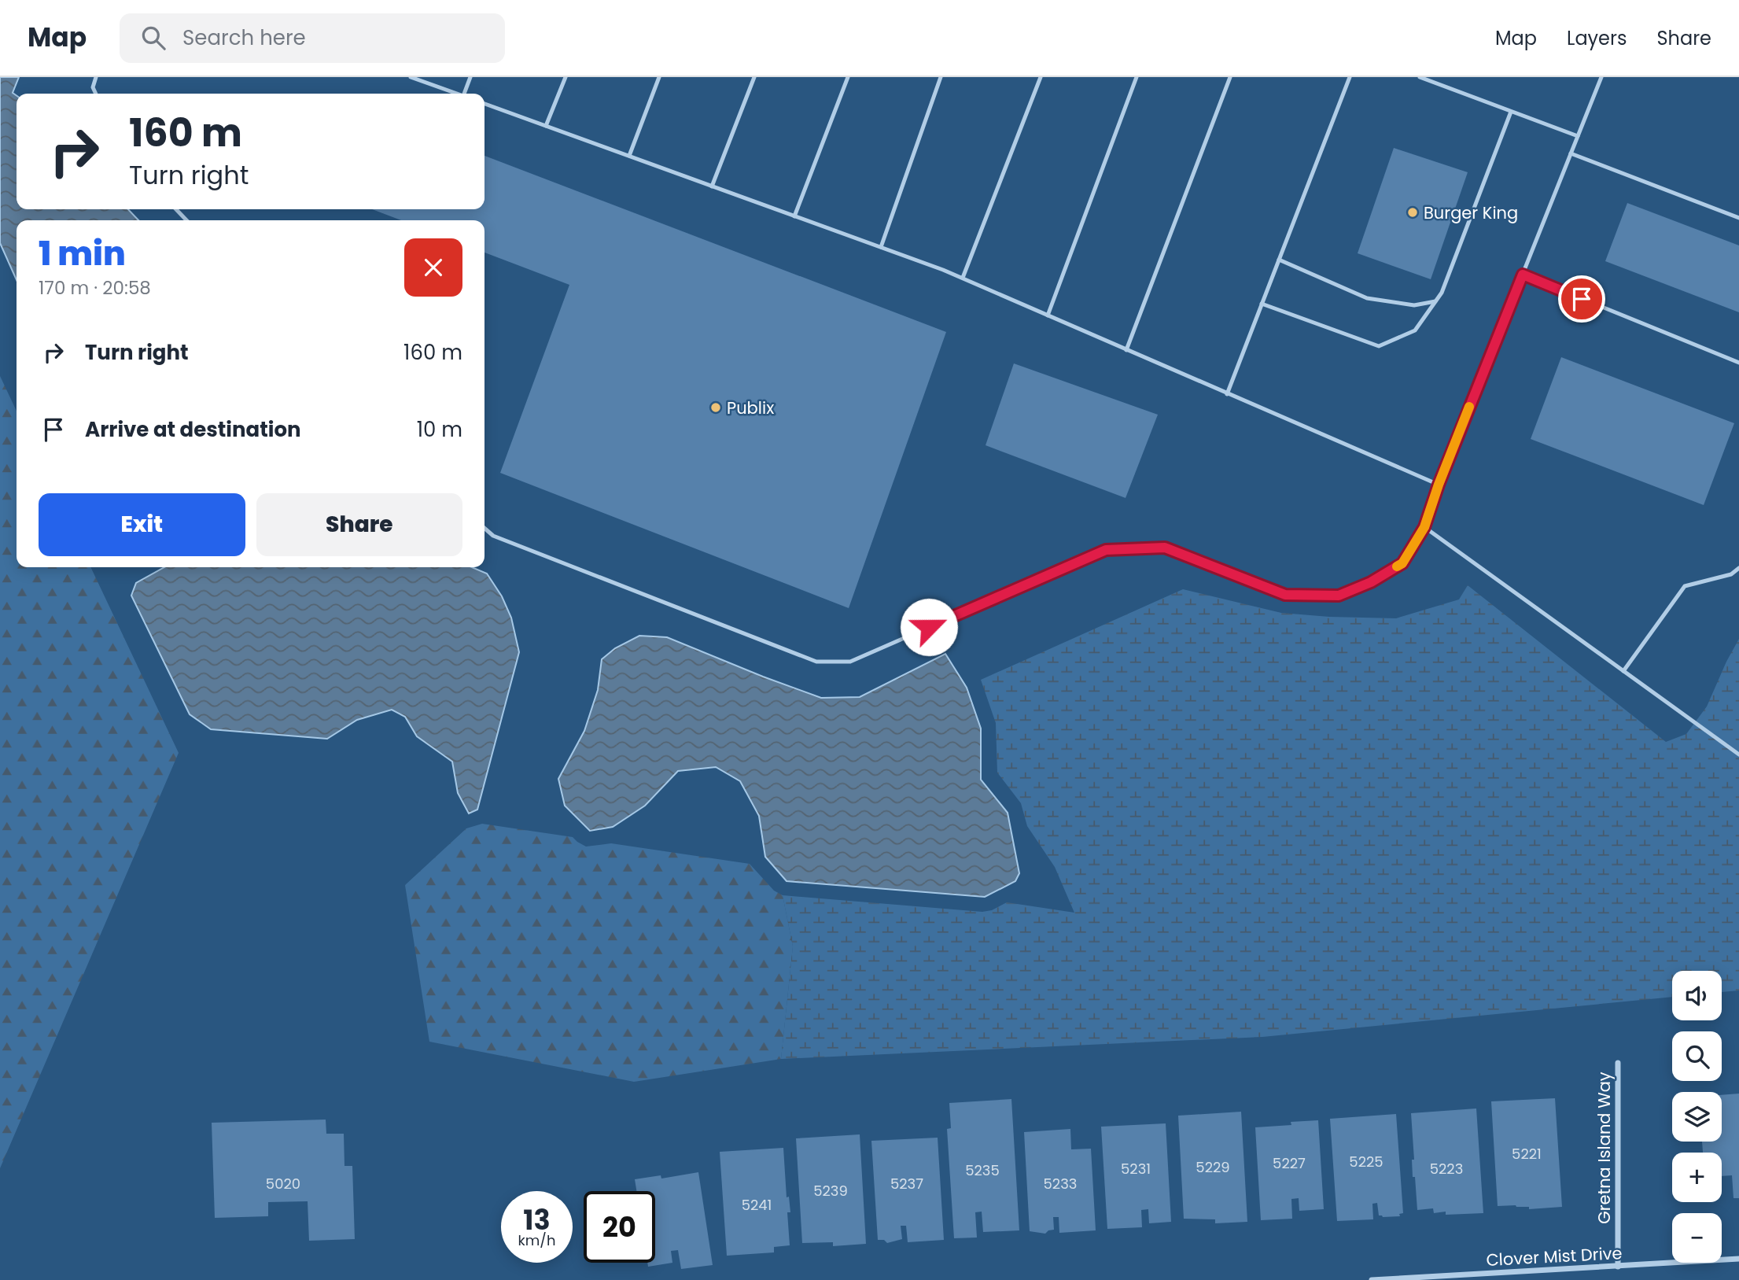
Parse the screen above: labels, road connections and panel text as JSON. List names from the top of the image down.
{
  "streets": {
    "street": ["Gretna Island Way", "Clover Mist Drive"]
  },
  "crossings": [
    ["Gretna Island Way", "Clover Mist Drive"]
  ],
  "places": ["Burger King", "Publix"],
  "house_numbers": [
    "5221",
    "5225",
    "5227",
    "5229",
    "5231",
    "5223",
    "5235",
    "5020",
    "5237",
    "5233",
    "5239",
    "5241"
  ],
  "page": {
    "header": "Map",
    "search": "Search here",
    "nav": ["Map", "Layers", "Share"],
    "turn": ["160 m", "Turn right"],
    "heading": ["1 min", "170 m · 20:58"],
    "list": [
      {
        "name": "Turn right",
        "value": "160 m"
      },
      {
        "name": "Arrive at destination",
        "value": "10 m"
      }
    ],
    "buttons": ["Exit", "Share"],
    "map_buttons": ["+", "−"],
    "speed": "13 km/h",
    "limit": "20"
  }
}
